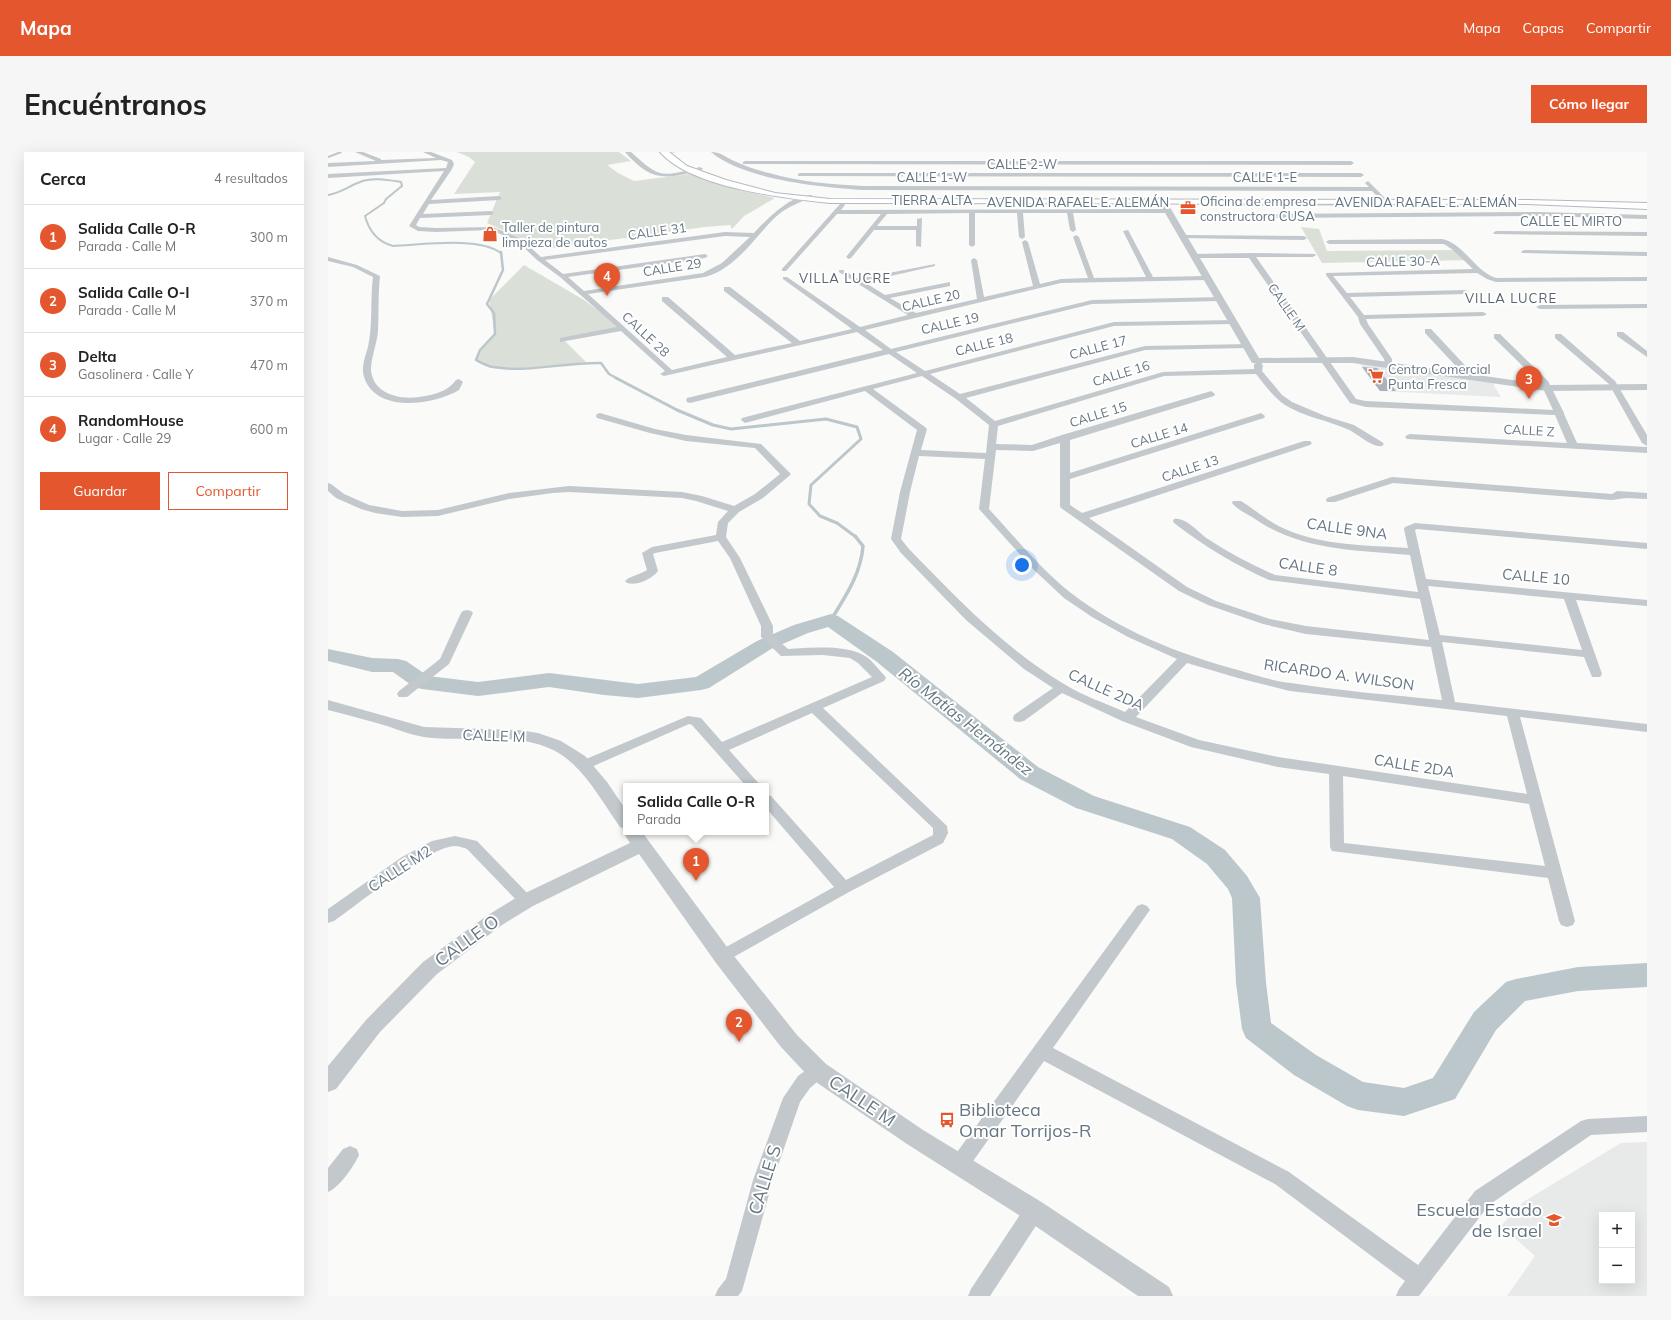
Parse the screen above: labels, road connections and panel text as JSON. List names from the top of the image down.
{
  "streets": {
    "main road": ["AVENIDA RAFAEL E. ALEMÁN"],
    "street": [
      "CALLE 2-W",
      "CALLE 1-W",
      "CALLE 1-E",
      "TIERRA ALTA",
      "CALLE EL MIRTO",
      "CALLE 31",
      "CALLE 30-A",
      "CALLE 29",
      "CALLE 20",
      "CALLE M",
      "CALLE 19",
      "CALLE 28",
      "CALLE 18",
      "CALLE 17",
      "CALLE 16",
      "CALLE 15",
      "CALLE Z",
      "CALLE 14",
      "CALLE 13",
      "CALLE 9NA",
      "CALLE 8",
      "CALLE 10",
      "RICARDO A. WILSON",
      "CALLE 2DA",
      "CALLE M2",
      "CALLE O",
      "CALLE S"
    ]
  },
  "crossings": [
    ["CALLE 2-W", "CALLE 1-W"],
    ["CALLE 1-W", "CALLE 1-E"],
    ["AVENIDA RAFAEL E. ALEMÁN", "CALLE 29"],
    ["CALLE 31", "CALLE 29"],
    ["CALLE 31", "CALLE 28"],
    ["CALLE 29", "CALLE 28"],
    ["CALLE 20", "CALLE 28"],
    ["CALLE M", "CALLE O"],
    ["CALLE M", "CALLE S"],
    ["CALLE 18", "CALLE 2DA"],
    ["CALLE 16", "RICARDO A. WILSON"],
    ["CALLE 15", "RICARDO A. WILSON"],
    ["CALLE 15", "CALLE 2DA"],
    ["CALLE M2", "CALLE O"]
  ],
  "districts": ["VILLA LUCRE", "VILLA LUCRE"],
  "water": ["Río Matías Hernández"],
  "places": {
    "office": ["Oficina de empresa constructora CUSA"],
    "shop": ["Taller de pintura limpieza de autos"],
    "supermarket": ["Centro Comercial Punta Fresca"],
    "bus stop": ["Biblioteca Omar Torrijos-R"],
    "school or university": ["Escuela Estado de Israel"]
  },
  "page": {
    "header": "Mapa",
    "nav": ["Mapa", "Capas", "Compartir"],
    "buttons": [
      "Cómo llegar",
      ["Guardar", "Compartir"]
    ],
    "title": "Encuéntranos",
    "heading": ["Cerca", "4 resultados"],
    "list": [
      {
        "mark": "1",
        "name": "Salida Calle O-R",
        "note": "Parada · Calle M",
        "value": "300 m"
      },
      {
        "mark": "2",
        "name": "Salida Calle O-I",
        "note": "Parada · Calle M",
        "value": "370 m"
      },
      {
        "mark": "3",
        "name": "Delta",
        "note": "Gasolinera · Calle Y",
        "value": "470 m"
      },
      {
        "mark": "4",
        "name": "RandomHouse",
        "note": "Lugar · Calle 29",
        "value": "600 m"
      }
    ],
    "pins": [
      "4",
      "3",
      "1",
      "2"
    ],
    "popup": ["Salida Calle O-R", "Parada"],
    "map_buttons": ["+", "−"]
  }
}
